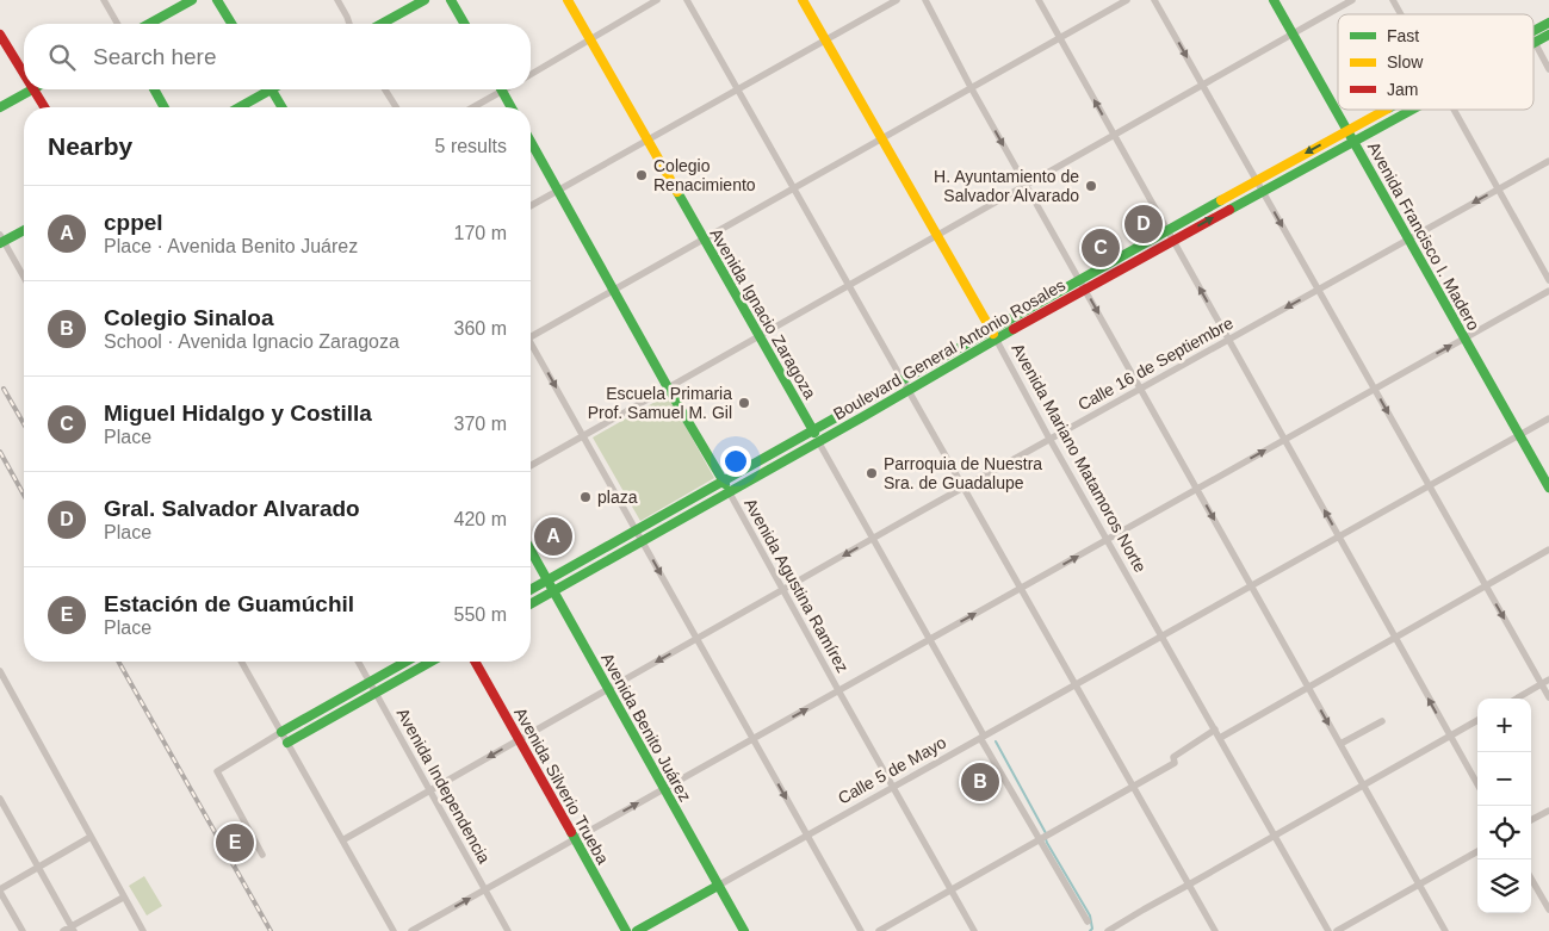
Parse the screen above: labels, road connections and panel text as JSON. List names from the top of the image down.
{
  "streets": {
    "street": [
      "Avenida Francisco I. Madero",
      "Avenida Ignacio Zaragoza",
      "Boulevard General Antonio Rosales",
      "Calle 16 de Septiembre",
      "Avenida Mariano Matamoros Norte",
      "Avenida Agustina Ramírez",
      "Avenida Benito Juárez",
      "Calle 5 de Mayo",
      "Avenida Independencia",
      "Avenida Silverio Trueba"
    ]
  },
  "crossings": [
    ["Avenida Francisco I. Madero", "Boulevard General Antonio Rosales"],
    ["Avenida Francisco I. Madero", "Calle 16 de Septiembre"],
    ["Avenida Francisco I. Madero", "Calle 5 de Mayo"],
    ["Avenida Ignacio Zaragoza", "Boulevard General Antonio Rosales"],
    ["Avenida Ignacio Zaragoza", "Calle 16 de Septiembre"],
    ["Avenida Ignacio Zaragoza", "Calle 5 de Mayo"],
    ["Boulevard General Antonio Rosales", "Avenida Mariano Matamoros Norte"],
    ["Boulevard General Antonio Rosales", "Avenida Agustina Ramírez"],
    ["Boulevard General Antonio Rosales", "Avenida Benito Juárez"],
    ["Calle 16 de Septiembre", "Avenida Mariano Matamoros Norte"],
    ["Calle 16 de Septiembre", "Avenida Agustina Ramírez"],
    ["Calle 16 de Septiembre", "Avenida Benito Juárez"],
    ["Calle 16 de Septiembre", "Avenida Independencia"],
    ["Calle 16 de Septiembre", "Avenida Silverio Trueba"],
    ["Avenida Mariano Matamoros Norte", "Calle 5 de Mayo"],
    ["Avenida Agustina Ramírez", "Calle 5 de Mayo"],
    ["Avenida Benito Juárez", "Calle 5 de Mayo"]
  ],
  "one_way": ["Calle 16 de Septiembre"],
  "places": [
    "Colegio Renacimiento",
    "H. Ayuntamiento de Salvador Alvarado",
    "Escuela Primaria Prof. Samuel M. Gil",
    "Parroquia de Nuestra Sra. de Guadalupe",
    "plaza"
  ],
  "legend": ["Fast", "Slow", "Jam"],
  "page": {
    "search": "Search here",
    "heading": ["Nearby", "5 results"],
    "list": [
      {
        "mark": "A",
        "name": "cppel",
        "note": "Place · Avenida Benito Juárez",
        "value": "170 m"
      },
      {
        "mark": "B",
        "name": "Colegio Sinaloa",
        "note": "School · Avenida Ignacio Zaragoza",
        "value": "360 m"
      },
      {
        "mark": "C",
        "name": "Miguel Hidalgo y Costilla",
        "note": "Place",
        "value": "370 m"
      },
      {
        "mark": "D",
        "name": "Gral. Salvador Alvarado",
        "note": "Place",
        "value": "420 m"
      },
      {
        "mark": "E",
        "name": "Estación de Guamúchil",
        "note": "Place",
        "value": "550 m"
      }
    ],
    "pins": [
      "D",
      "C",
      "A",
      "B",
      "E"
    ],
    "map_buttons": ["+", "−"]
  }
}
